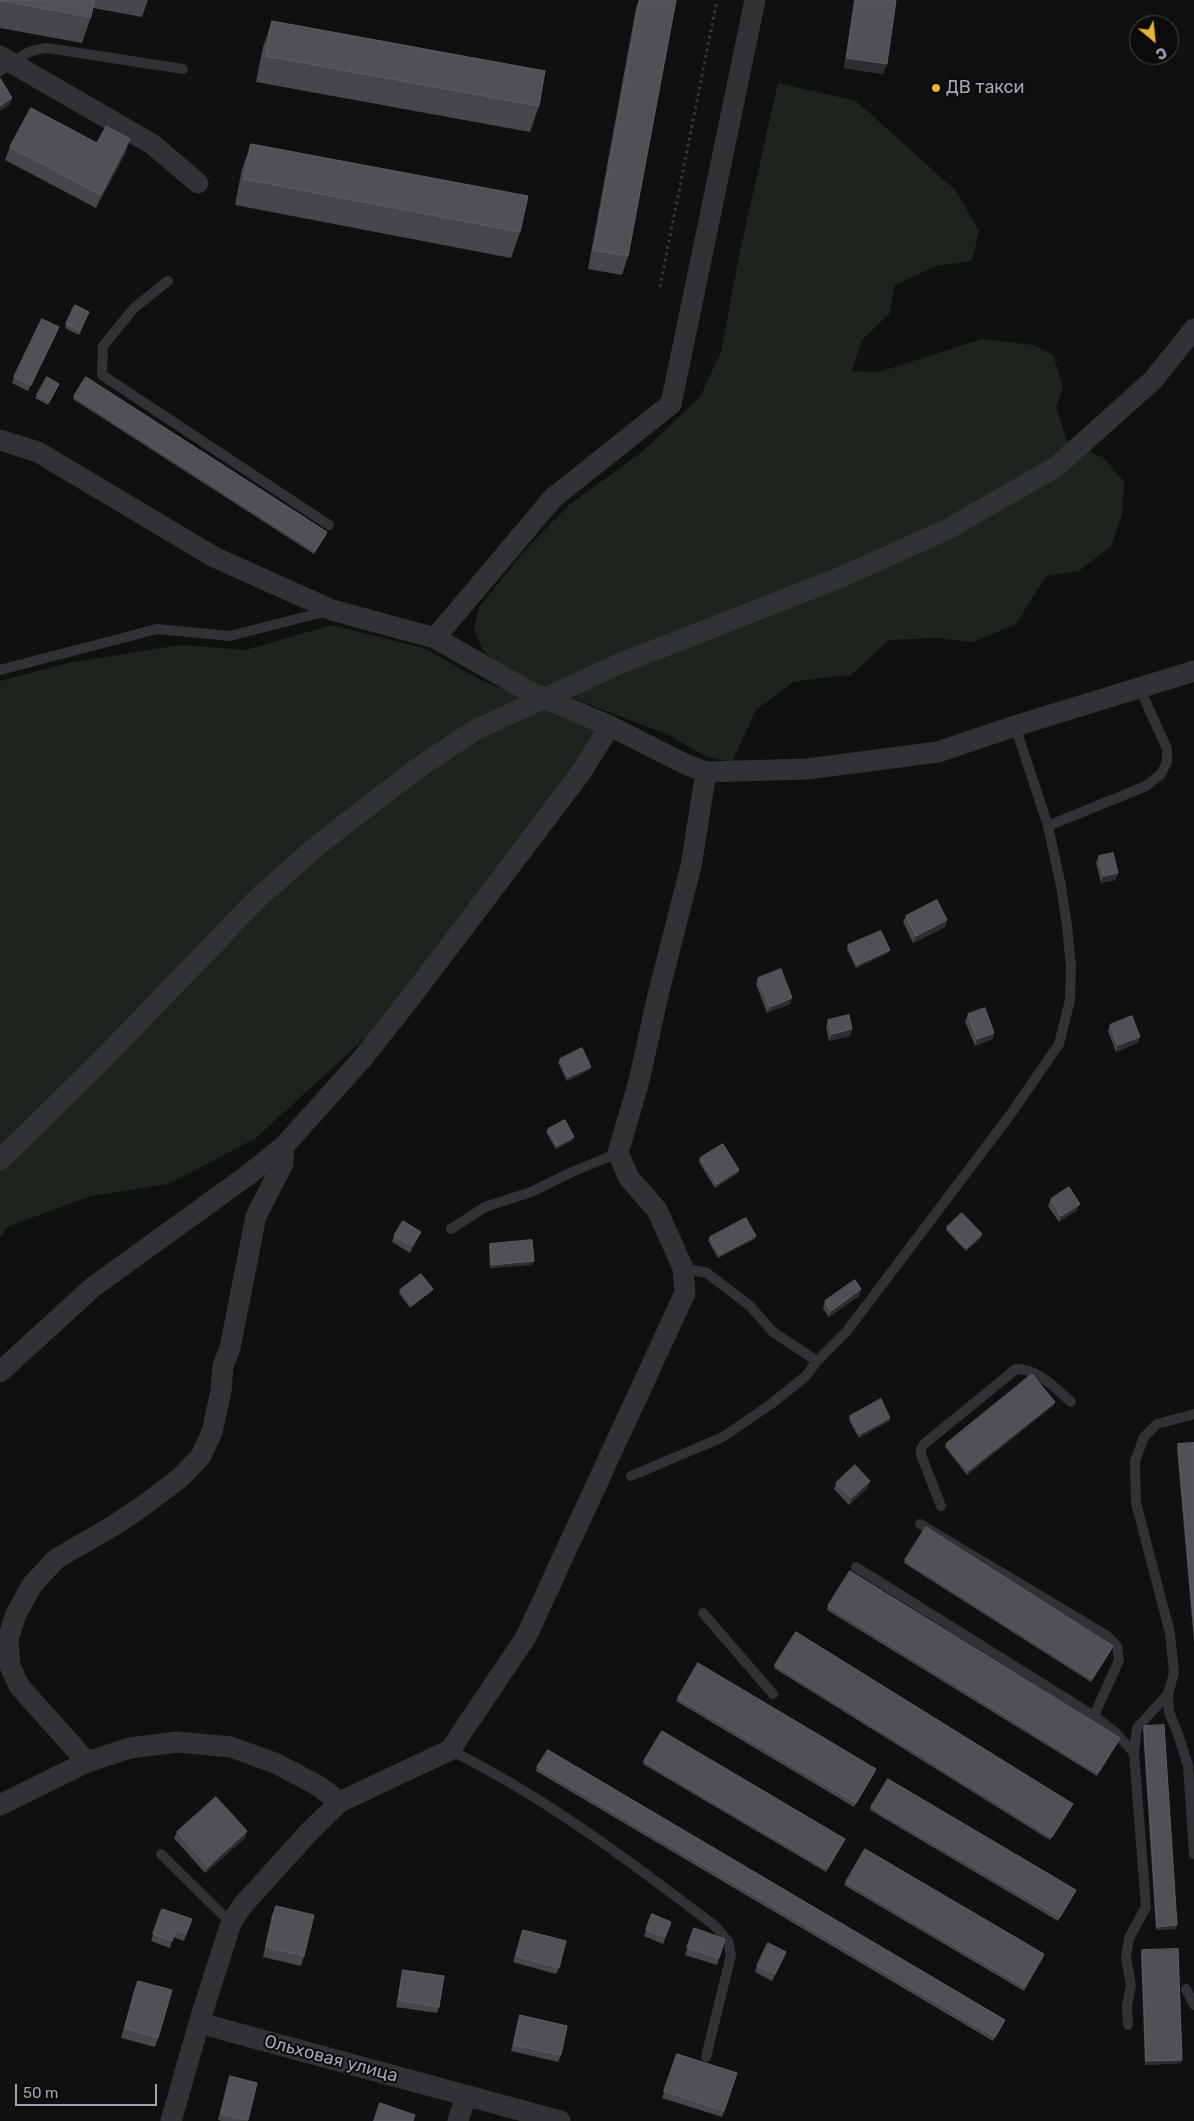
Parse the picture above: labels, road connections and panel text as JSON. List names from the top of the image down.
{
  "streets": {
    "street": ["Ольховая улица"]
  },
  "places": ["ДВ такси"],
  "scale_bar": "50 m",
  "north": "bottom right"
}
